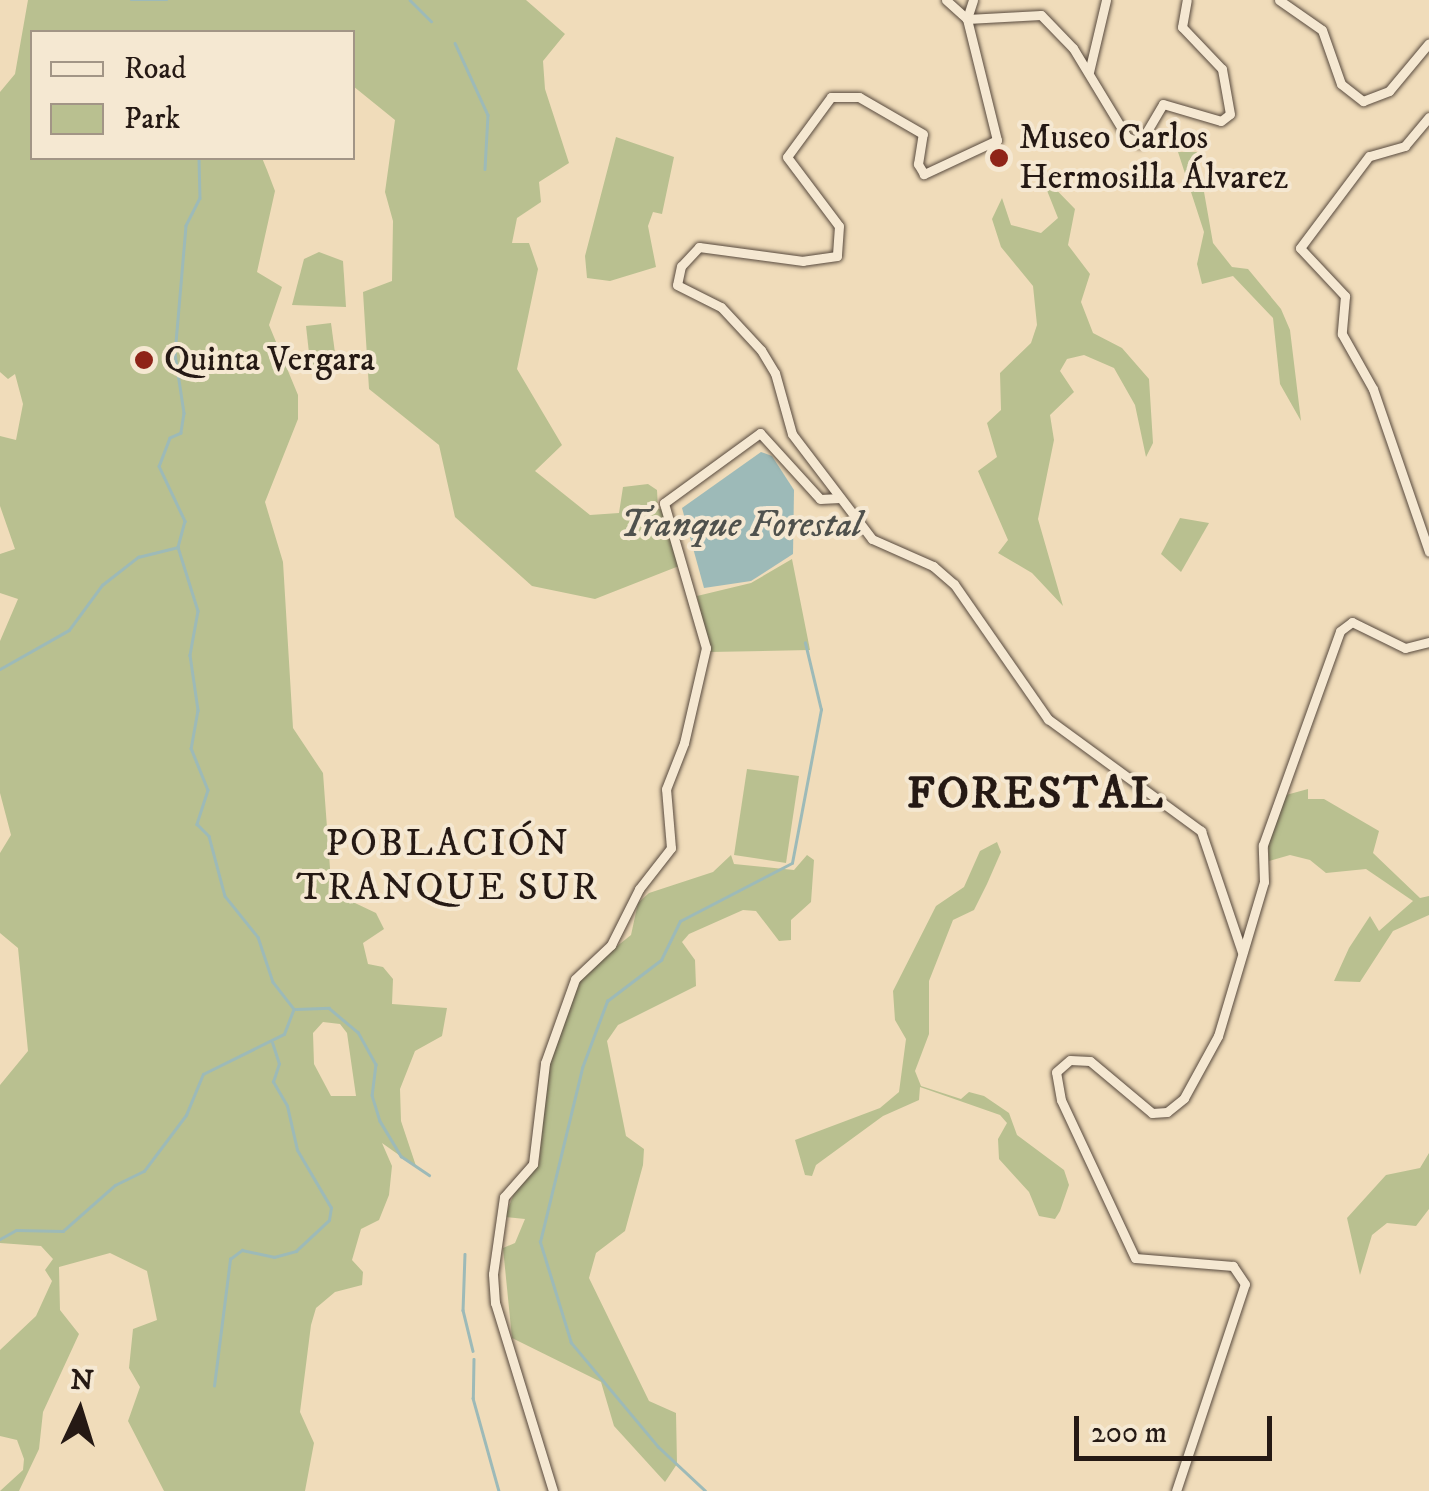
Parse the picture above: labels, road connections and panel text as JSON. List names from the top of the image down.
{
  "districts": ["FORESTAL", "POBLACIÓN TRANQUE SUR"],
  "water": ["Tranque Forestal"],
  "places": ["Museo Carlos Hermosilla Álvarez", "Quinta Vergara"],
  "legend": ["Road", "Park"],
  "scale_bar": "200 m",
  "north": "top"
}
